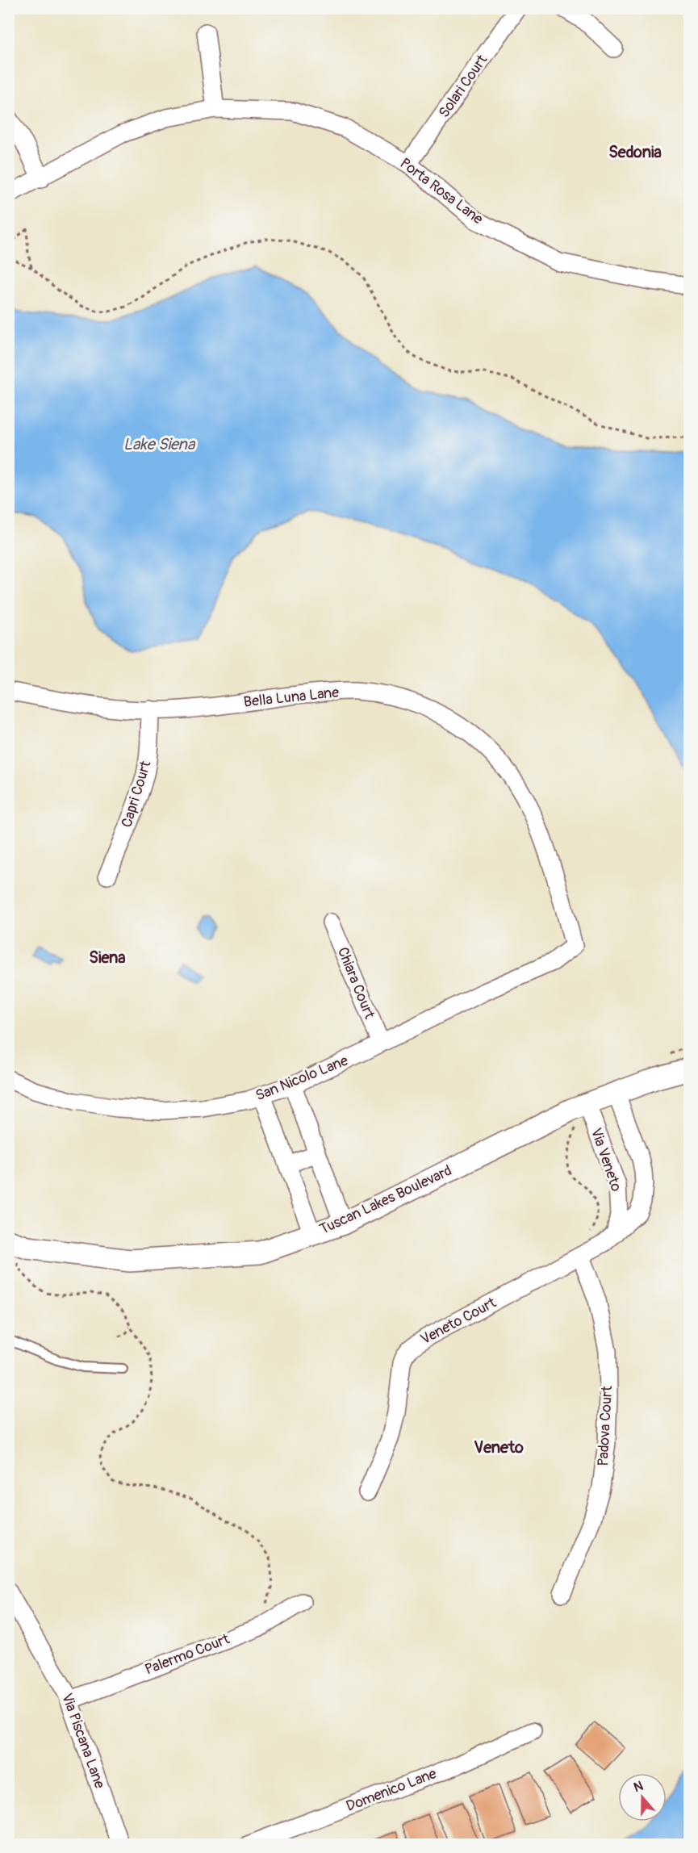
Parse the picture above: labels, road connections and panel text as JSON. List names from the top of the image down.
{
  "streets": {
    "street": [
      "Solari Court",
      "Porta Rosa Lane",
      "Bella Luna Lane",
      "Capri Court",
      "Chiara Court",
      "San Nicolo Lane",
      "Via Veneto",
      "Tuscan Lakes Boulevard",
      "Veneto Court",
      "Padova Court",
      "Palermo Court",
      "Via Piscana Lane",
      "Domenico Lane"
    ]
  },
  "crossings": [
    ["Solari Court", "Porta Rosa Lane"],
    ["Bella Luna Lane", "Capri Court"],
    ["Bella Luna Lane", "San Nicolo Lane"],
    ["Chiara Court", "San Nicolo Lane"],
    ["Via Veneto", "Tuscan Lakes Boulevard"],
    ["Via Veneto", "Veneto Court"],
    ["Veneto Court", "Padova Court"],
    ["Palermo Court", "Via Piscana Lane"]
  ],
  "districts": ["Sedonia", "Siena", "Veneto"],
  "water": ["Lake Siena"],
  "north": "top"
}
